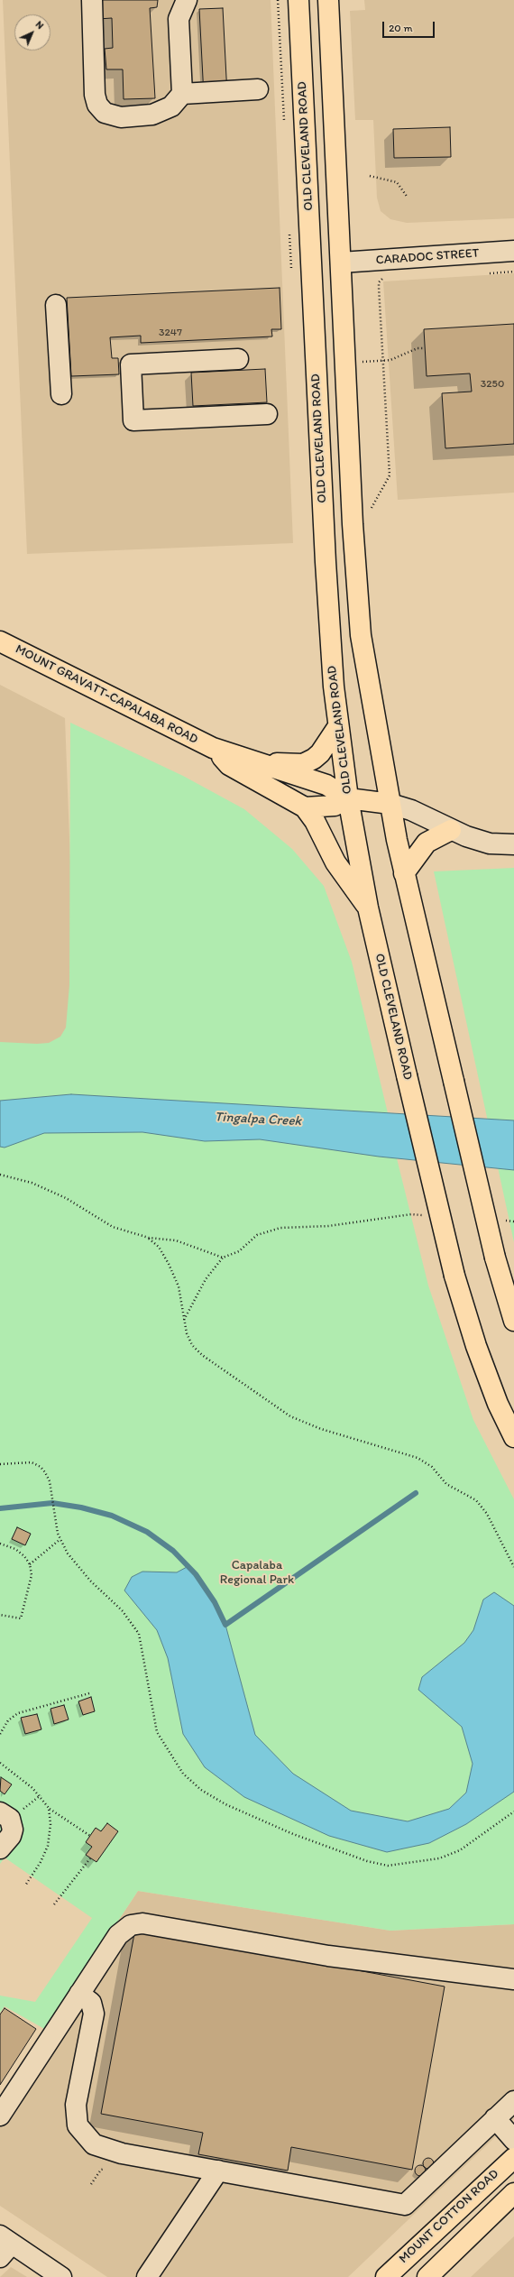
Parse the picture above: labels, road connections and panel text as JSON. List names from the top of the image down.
{
  "streets": {
    "main road": ["OLD CLEVELAND ROAD", "MOUNT GRAVATT-CAPALABA ROAD", "MOUNT COTTON ROAD"],
    "street": ["CARADOC STREET"]
  },
  "crossings": [
    ["OLD CLEVELAND ROAD", "MOUNT GRAVATT-CAPALABA ROAD"]
  ],
  "water": ["Tingalpa Creek"],
  "parks": ["Capalaba Regional Park"],
  "house_numbers": ["3247", "3250"],
  "scale_bar": "20 m",
  "north": "top right"
}
